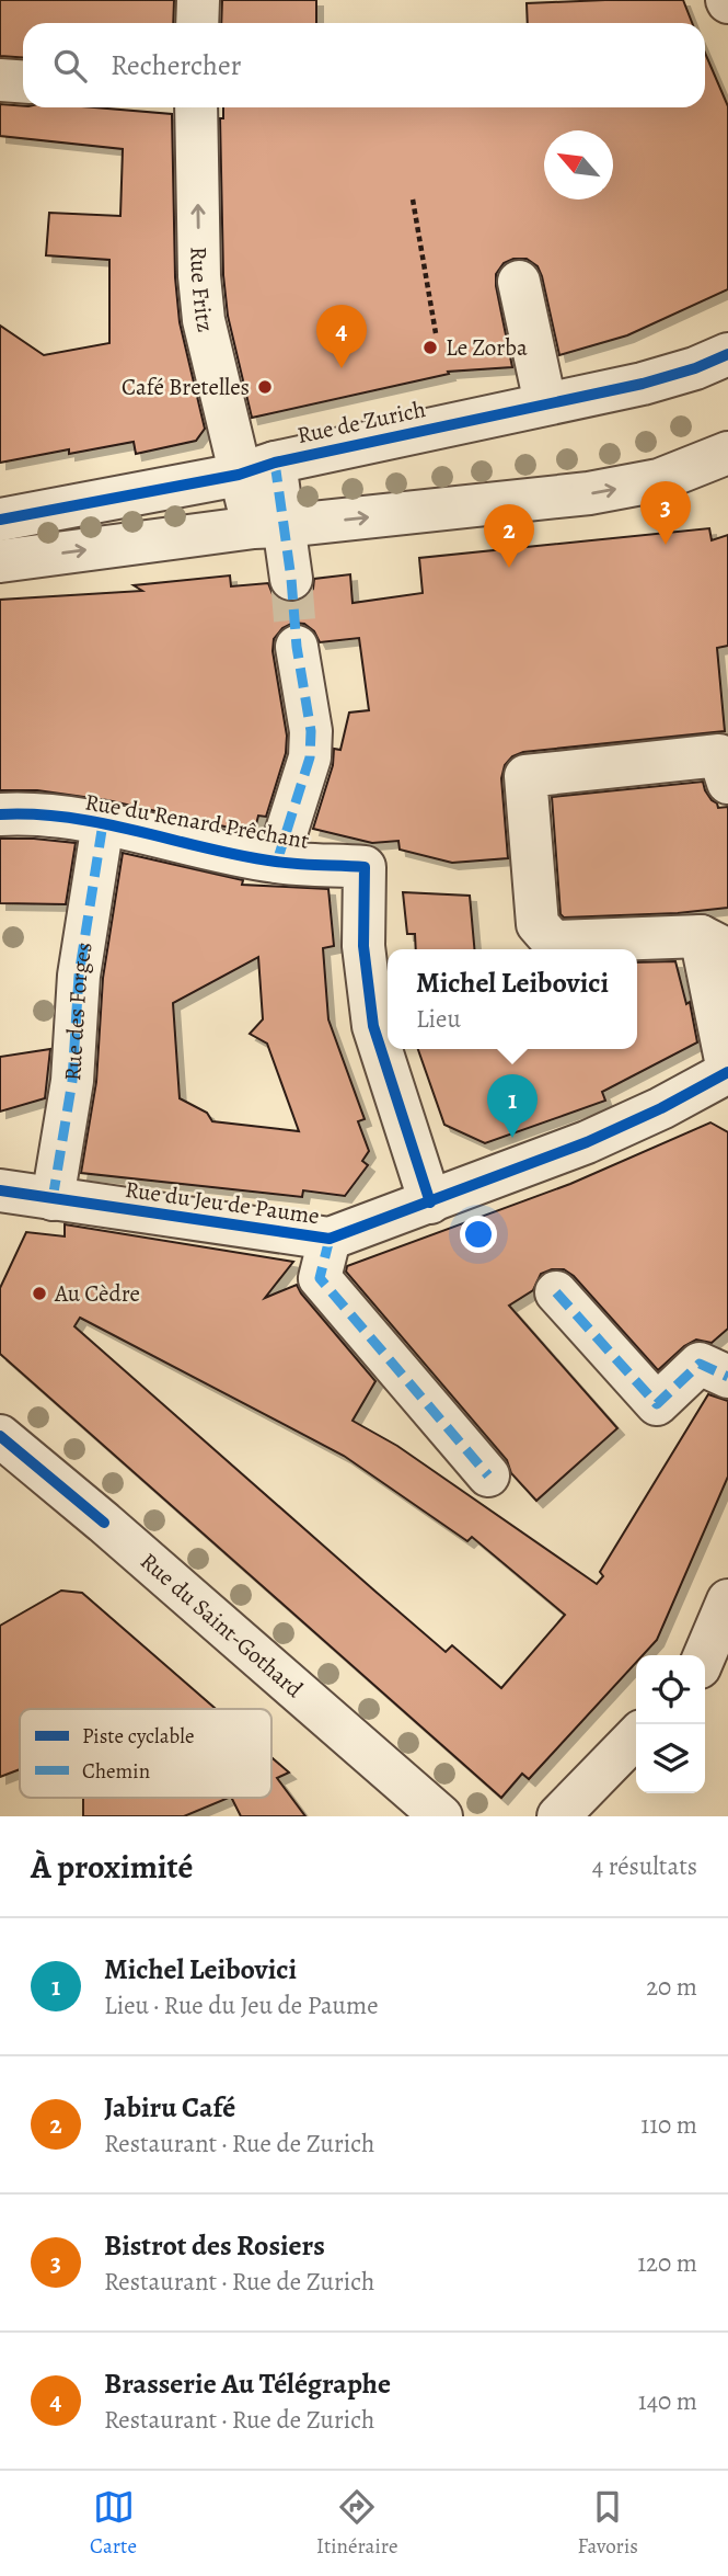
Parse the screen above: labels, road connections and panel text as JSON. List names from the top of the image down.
{
  "streets": {
    "street": [
      "Rue Fritz",
      "Rue de Zurich",
      "Rue du Renard Prêchant",
      "Rue des Forges",
      "Rue du Jeu de Paume",
      "Rue du Saint-Gothard"
    ]
  },
  "crossings": [
    ["Rue Fritz", "Rue de Zurich"],
    ["Rue du Renard Prêchant", "Rue des Forges"],
    ["Rue du Renard Prêchant", "Rue du Jeu de Paume"],
    ["Rue des Forges", "Rue du Jeu de Paume"]
  ],
  "one_way": ["Rue Fritz"],
  "places": ["Le Zorba", "Café Bretelles", "Au Cèdre"],
  "legend": ["Piste cyclable", "Chemin"],
  "north": "top left",
  "page": {
    "search": "Rechercher",
    "pins": [
      "4",
      "3",
      "2",
      "1"
    ],
    "popup": ["Michel Leibovici", "Lieu"],
    "heading": ["À proximité", "4 résultats"],
    "list": [
      {
        "mark": "1",
        "name": "Michel Leibovici",
        "note": "Lieu · Rue du Jeu de Paume",
        "value": "20 m"
      },
      {
        "mark": "2",
        "name": "Jabiru Café",
        "note": "Restaurant · Rue de Zurich",
        "value": "110 m"
      },
      {
        "mark": "3",
        "name": "Bistrot des Rosiers",
        "note": "Restaurant · Rue de Zurich",
        "value": "120 m"
      },
      {
        "mark": "4",
        "name": "Brasserie Au Télégraphe",
        "note": "Restaurant · Rue de Zurich",
        "value": "140 m"
      }
    ],
    "nav": ["Carte", "Itinéraire", "Favoris"]
  }
}
